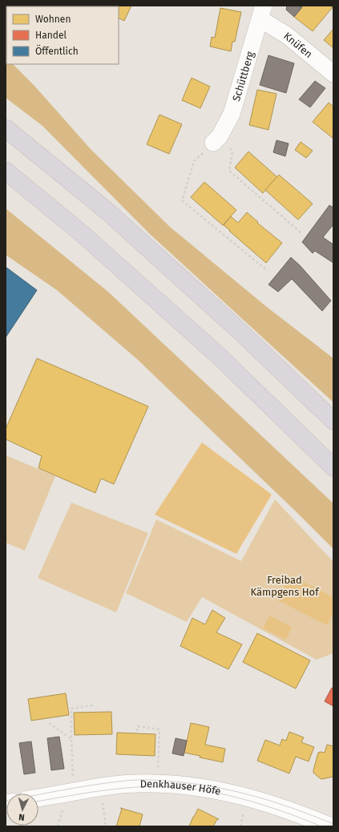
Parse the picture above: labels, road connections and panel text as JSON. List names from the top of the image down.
{
  "streets": {
    "street": ["Knüfen", "Schüttberg", "Denkhauser Höfe"]
  },
  "crossings": [
    ["Knüfen", "Schüttberg"]
  ],
  "parks": ["Freibad Kämpgens Hof"],
  "legend": ["Wohnen", "Handel", "Öffentlich"],
  "north": "bottom"
}
